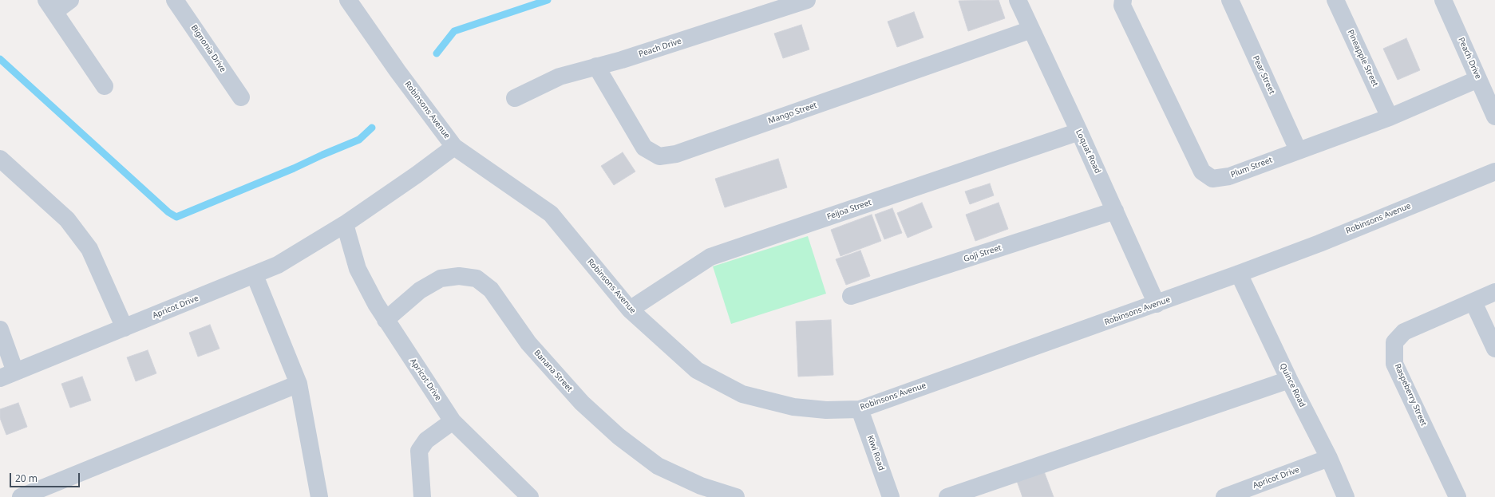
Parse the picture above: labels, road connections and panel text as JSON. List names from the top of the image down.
{
  "streets": {
    "street": [
      "Peach Drive",
      "Bignonia Drive",
      "Pineapple Street",
      "Pear Street",
      "Robinsons Avenue",
      "Mango Street",
      "Loquat Road",
      "Plum Street",
      "Feijoa Street",
      "Goji Street",
      "Apricot Drive",
      "Banana Street",
      "Quince Road",
      "Raspeberry Street",
      "Kiwi Road"
    ]
  },
  "crossings": [
    ["Peach Drive", "Mango Street"],
    ["Peach Drive", "Plum Street"],
    ["Pineapple Street", "Plum Street"],
    ["Pear Street", "Plum Street"],
    ["Robinsons Avenue", "Loquat Road"],
    ["Robinsons Avenue", "Feijoa Street"],
    ["Robinsons Avenue", "Apricot Drive"],
    ["Robinsons Avenue", "Quince Road"],
    ["Robinsons Avenue", "Kiwi Road"],
    ["Mango Street", "Loquat Road"],
    ["Loquat Road", "Feijoa Street"],
    ["Loquat Road", "Goji Street"],
    ["Apricot Drive", "Banana Street"],
    ["Apricot Drive", "Quince Road"]
  ],
  "scale_bar": "20 m"
}
